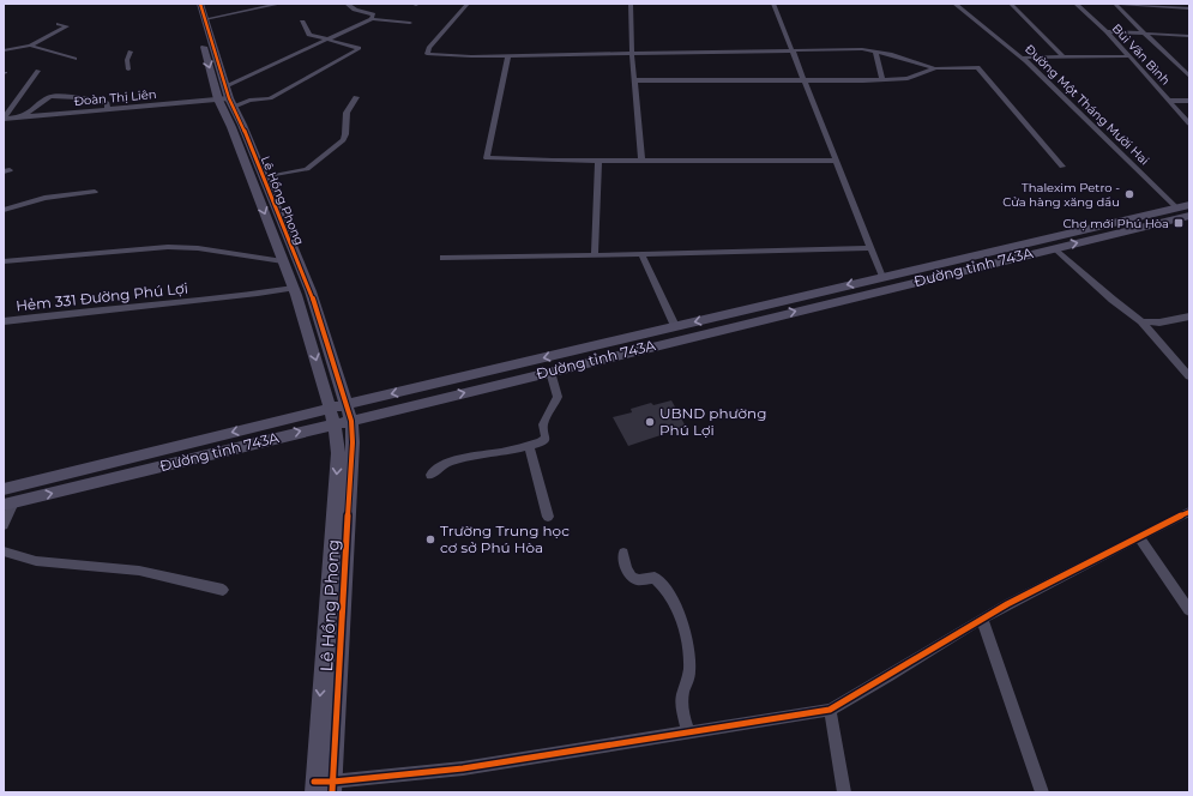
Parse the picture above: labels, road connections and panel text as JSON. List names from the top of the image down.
{
  "streets": {
    "main road": ["Lê Hồng Phong", "Đường tỉnh 743A"],
    "street": [
      "Bùi Văn Bình",
      "Đoàn Thị Liên",
      "Đường Một Tháng Mười Hai",
      "Hẻm 331 Đường Phú Lợi"
    ]
  },
  "crossings": [
    ["Đoàn Thị Liên", "Lê Hồng Phong"],
    ["Đường Một Tháng Mười Hai", "Đường tỉnh 743A"],
    ["Lê Hồng Phong", "Đường tỉnh 743A"],
    ["Lê Hồng Phong", "Hẻm 331 Đường Phú Lợi"]
  ],
  "places": {
    "other": ["Thalexim Petro - Cửa hàng xăng dầu", "UBND phường Phú Lợi", "Trường Trung học cơ sở Phú Hòa"],
    "transit": ["Chợ mới Phú Hòa"]
  }
}
